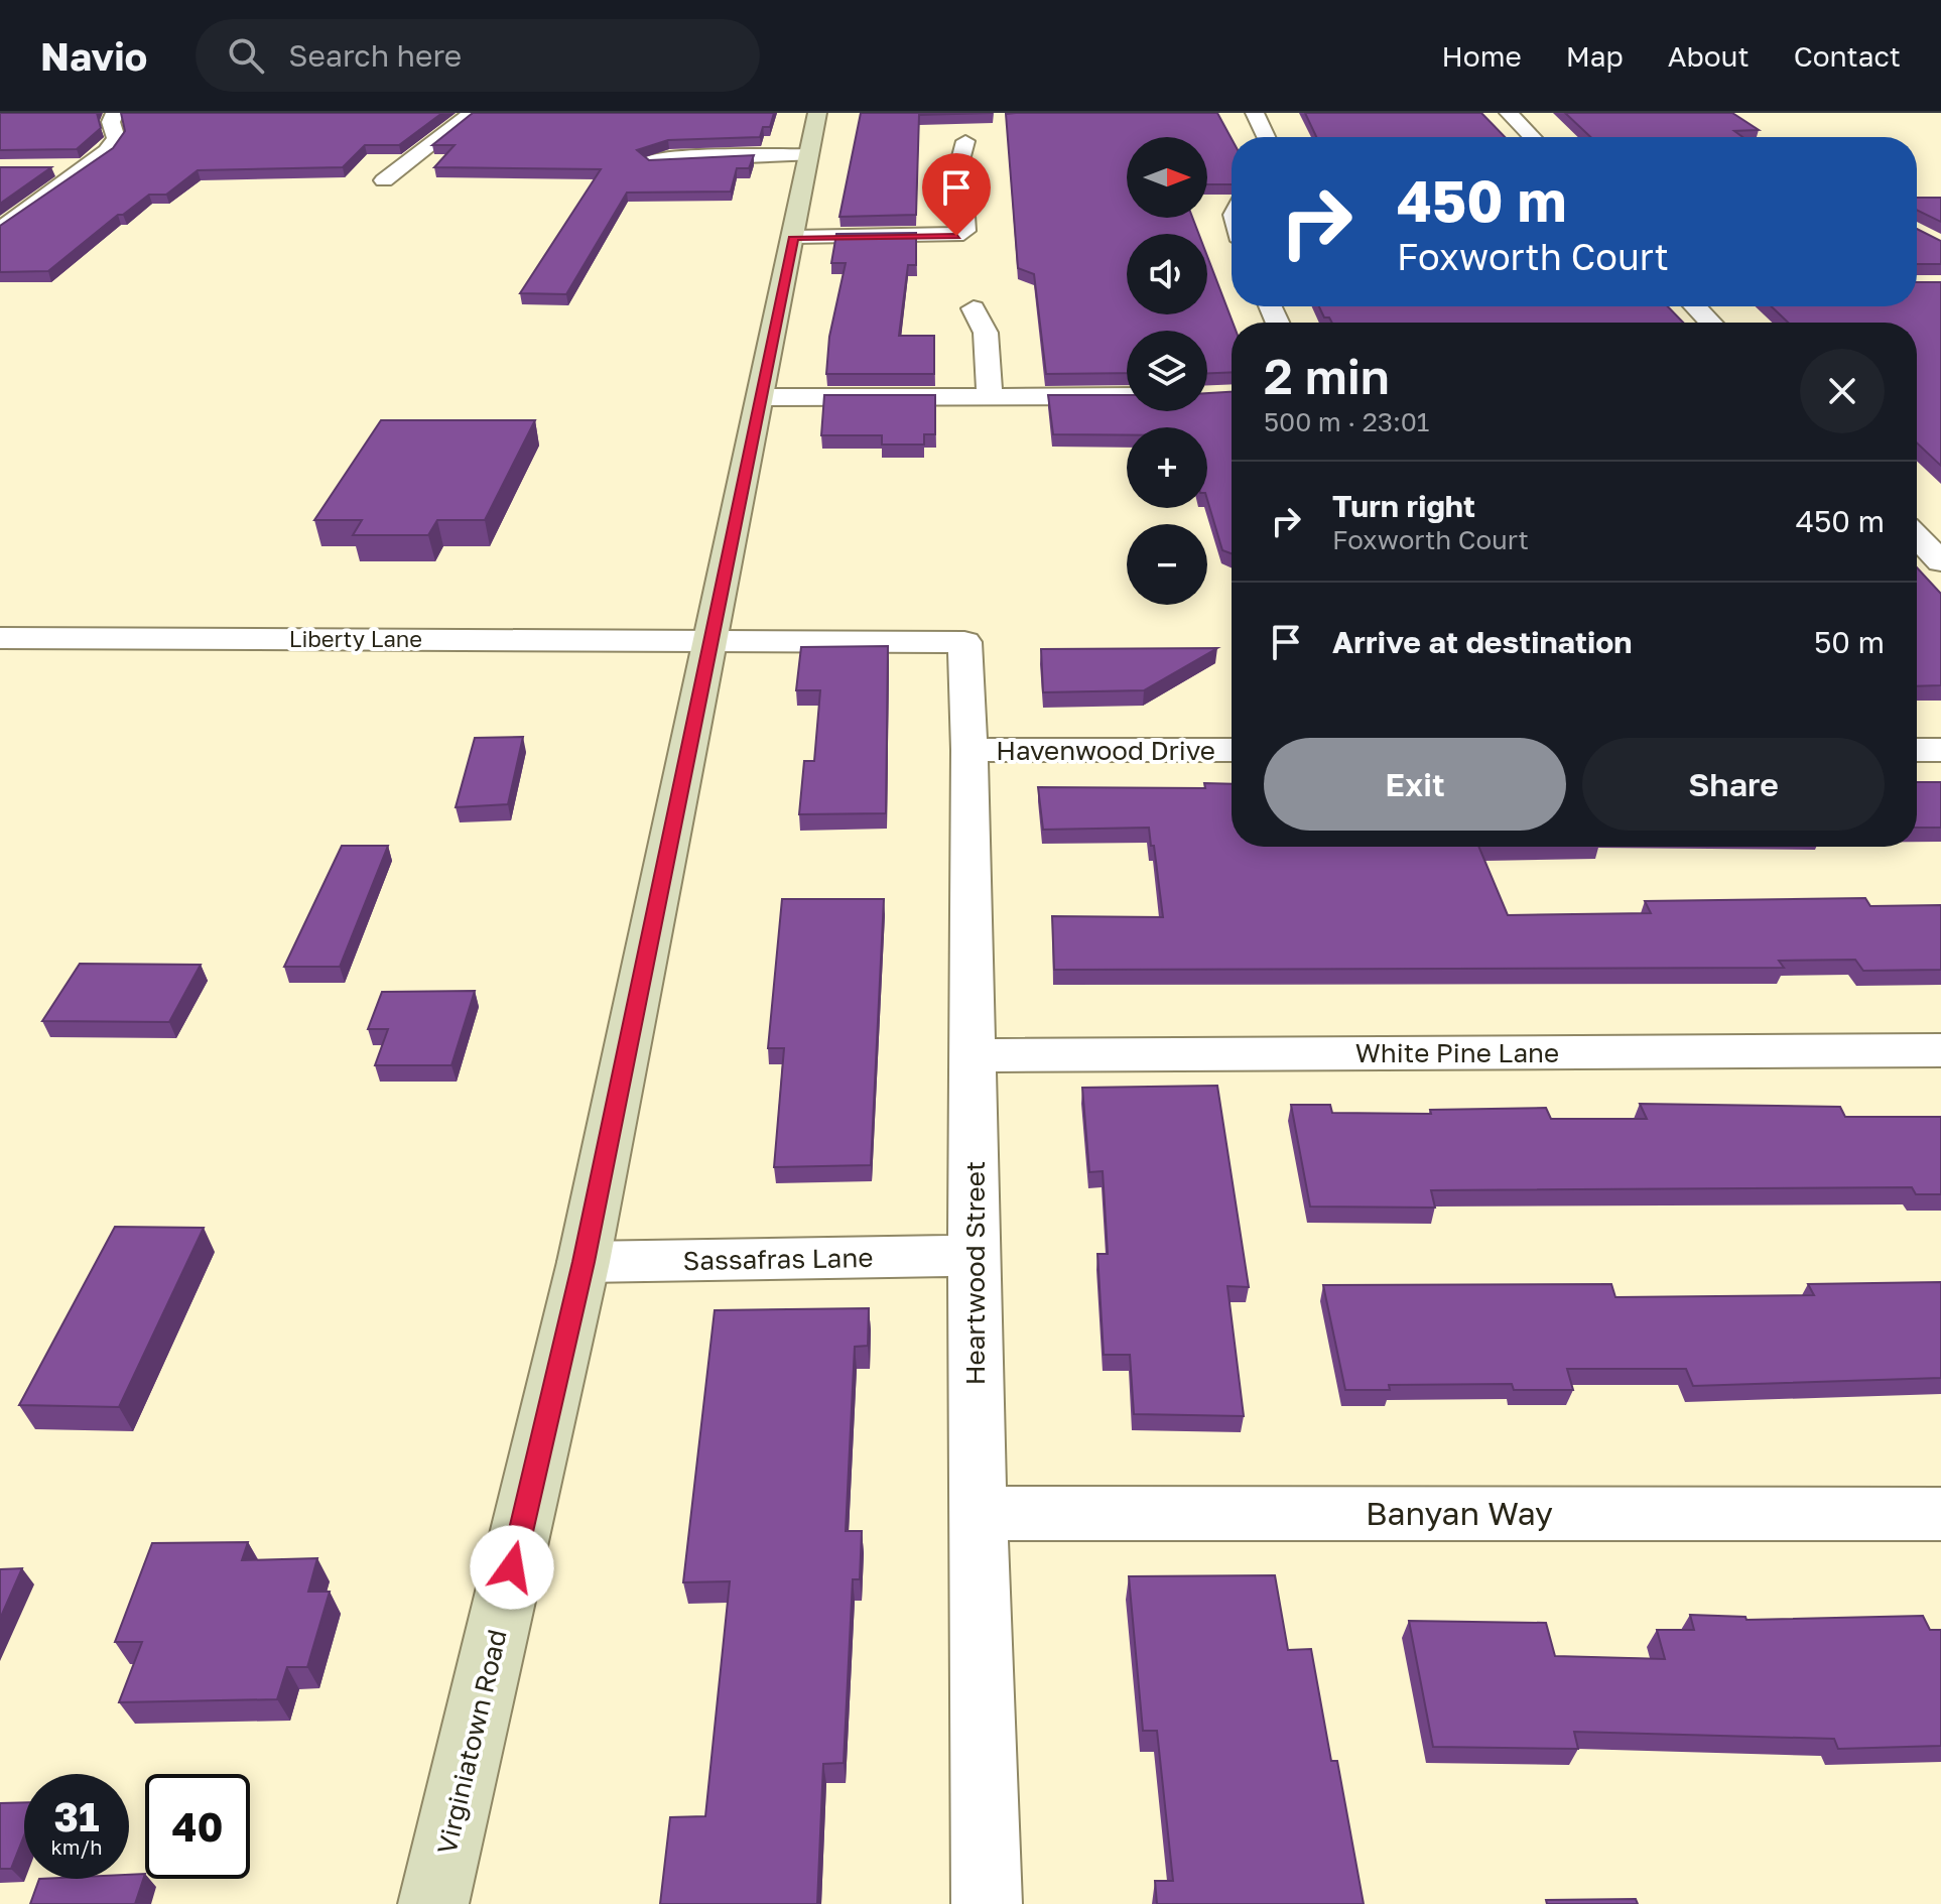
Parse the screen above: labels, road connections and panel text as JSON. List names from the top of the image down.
{
  "streets": {
    "street": [
      "Liberty Lane",
      "Havenwood Drive",
      "White Pine Lane",
      "Sassafras Lane",
      "Heartwood Street",
      "Banyan Way",
      "Virginiatown Road"
    ]
  },
  "crossings": [
    ["Liberty Lane", "Heartwood Street"],
    ["Liberty Lane", "Virginiatown Road"],
    ["Havenwood Drive", "Heartwood Street"],
    ["White Pine Lane", "Heartwood Street"],
    ["Sassafras Lane", "Heartwood Street"],
    ["Sassafras Lane", "Virginiatown Road"],
    ["Heartwood Street", "Banyan Way"]
  ],
  "north": "right",
  "page": {
    "header": "Navio",
    "search": "Search here",
    "nav": [
      "Home",
      "Map",
      "About",
      "Contact"
    ],
    "map_buttons": ["+", "−"],
    "turn": ["450 m", "Foxworth Court"],
    "heading": ["2 min", "500 m · 23:01"],
    "list": [
      {
        "name": "Turn right",
        "note": "Foxworth Court",
        "value": "450 m"
      },
      {
        "name": "Arrive at destination",
        "value": "50 m"
      }
    ],
    "buttons": ["Exit", "Share"],
    "speed": "31 km/h",
    "limit": "40"
  }
}
